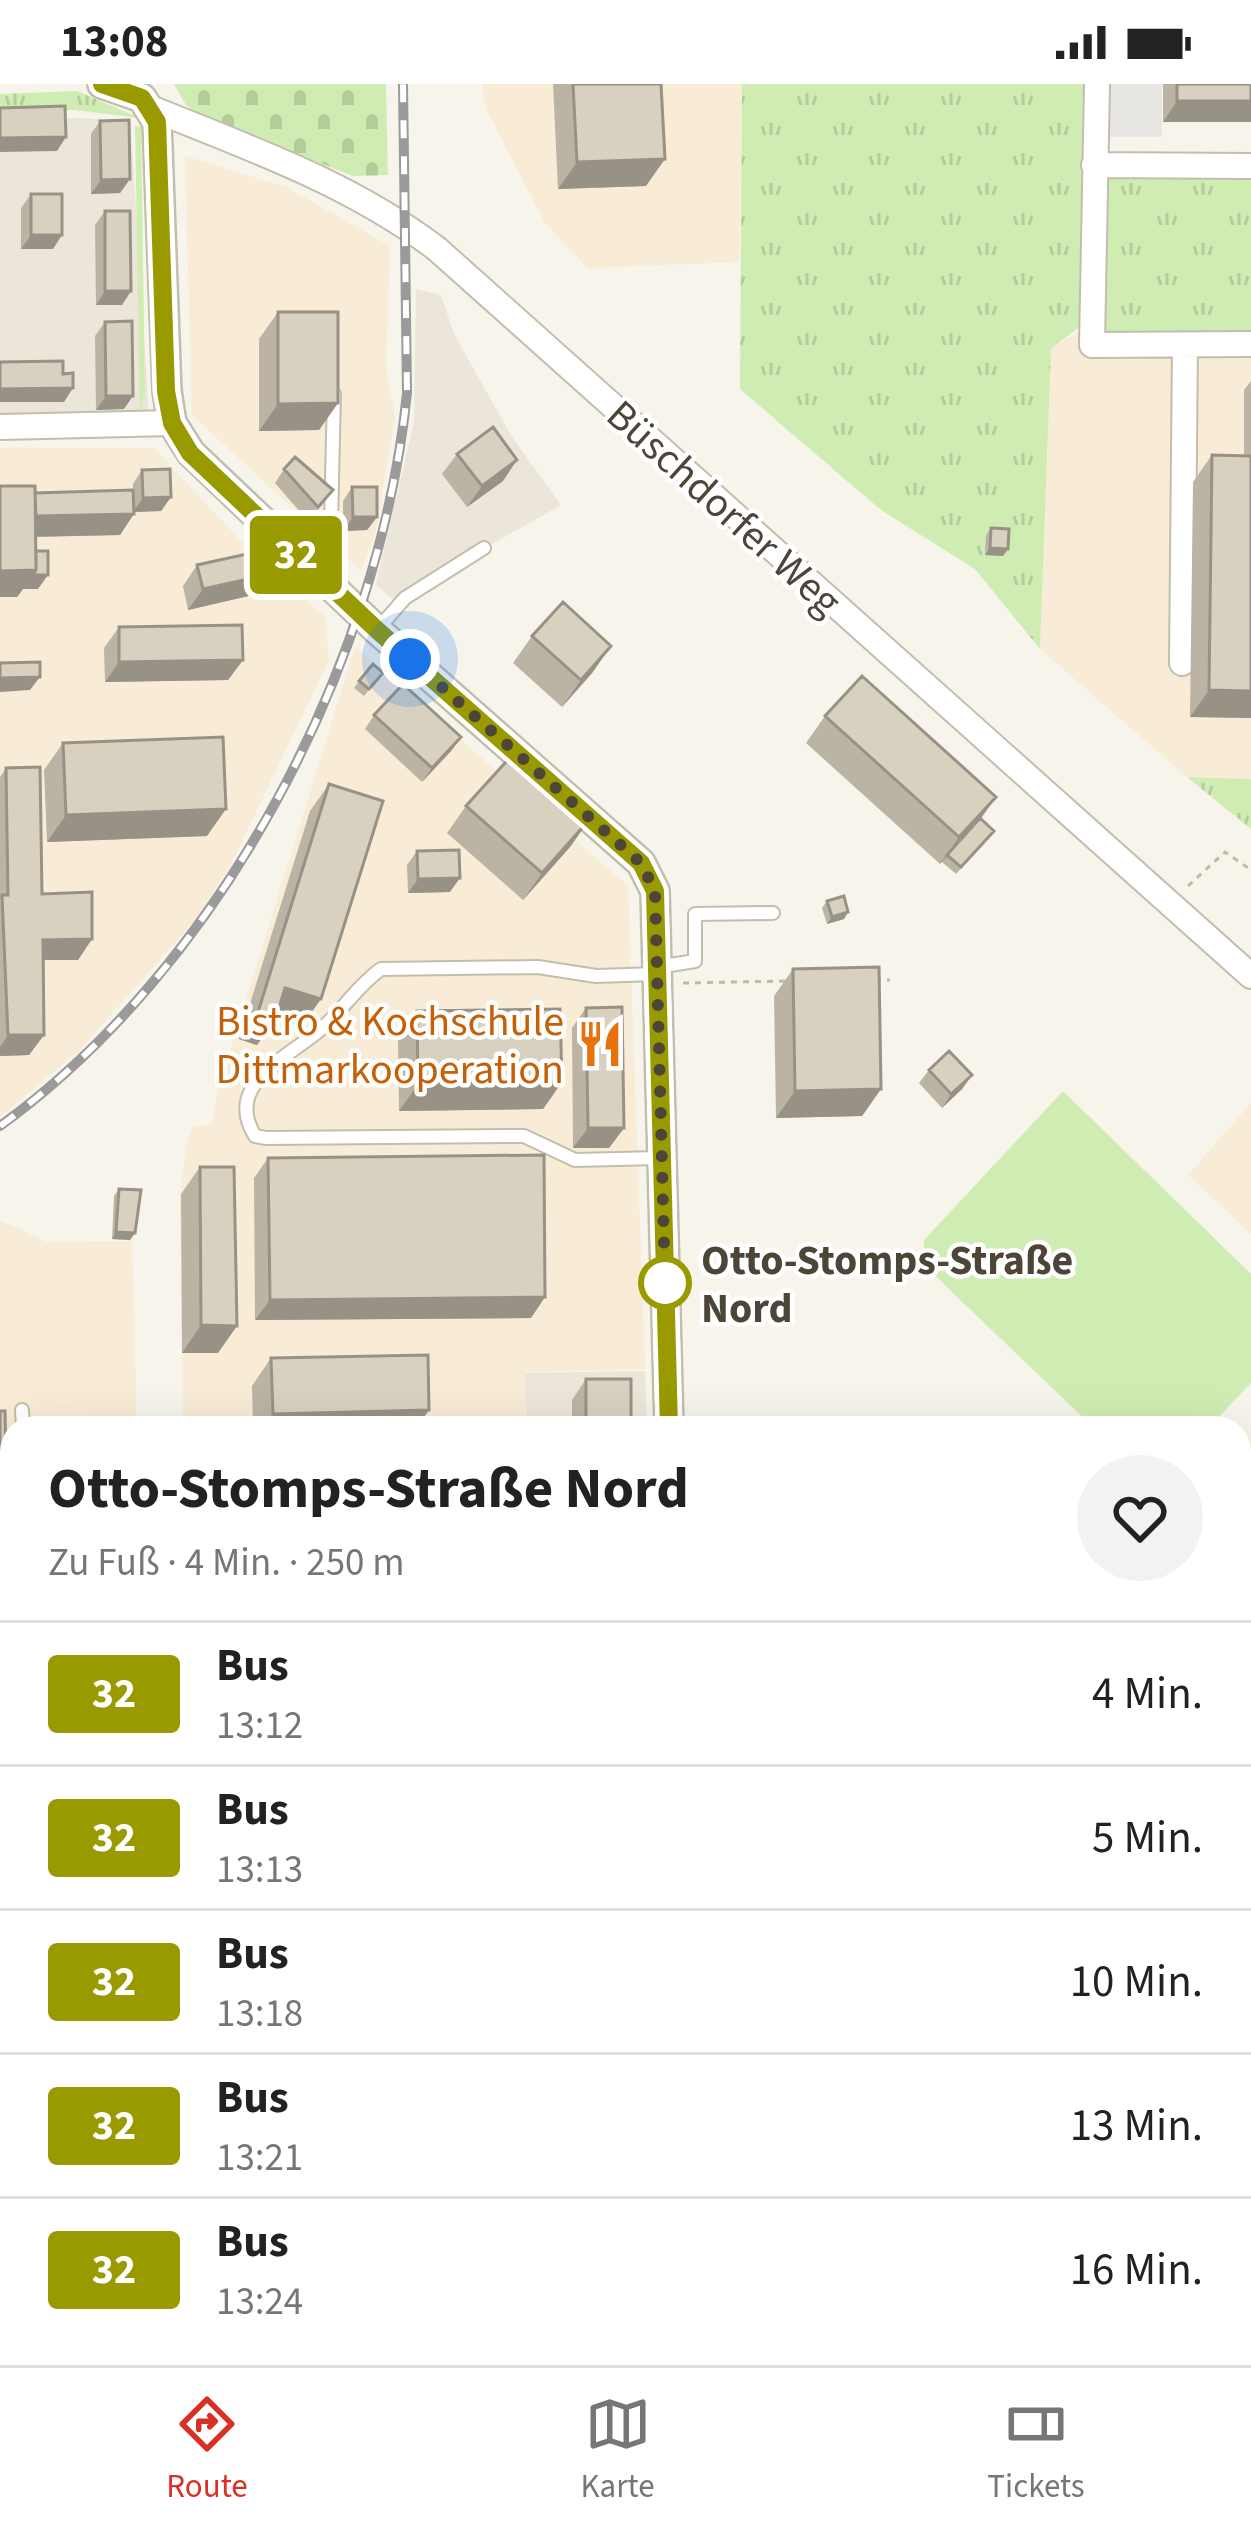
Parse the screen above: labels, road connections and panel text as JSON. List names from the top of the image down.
{
  "streets": {
    "street": ["Büschdorfer Weg"]
  },
  "places": {
    "restaurant": ["Bistro & Kochschule Dittmarkooperation"],
    "other": ["Otto-Stomps-Straße Nord"]
  },
  "lines": ["bus line 32"],
  "page": {
    "status": "13:08",
    "on_map": "32",
    "heading": ["Otto-Stomps-Straße Nord", "Zu Fuß · 4 Min. · 250 m"],
    "list": [
      {
        "mark": "32",
        "name": "Bus",
        "note": "13:12",
        "value": "4 Min."
      },
      {
        "mark": "32",
        "name": "Bus",
        "note": "13:13",
        "value": "5 Min."
      },
      {
        "mark": "32",
        "name": "Bus",
        "note": "13:18",
        "value": "10 Min."
      },
      {
        "mark": "32",
        "name": "Bus",
        "note": "13:21",
        "value": "13 Min."
      },
      {
        "mark": "32",
        "name": "Bus",
        "note": "13:24",
        "value": "16 Min."
      }
    ],
    "tabs": ["Route", "Karte", "Tickets"]
  }
}
